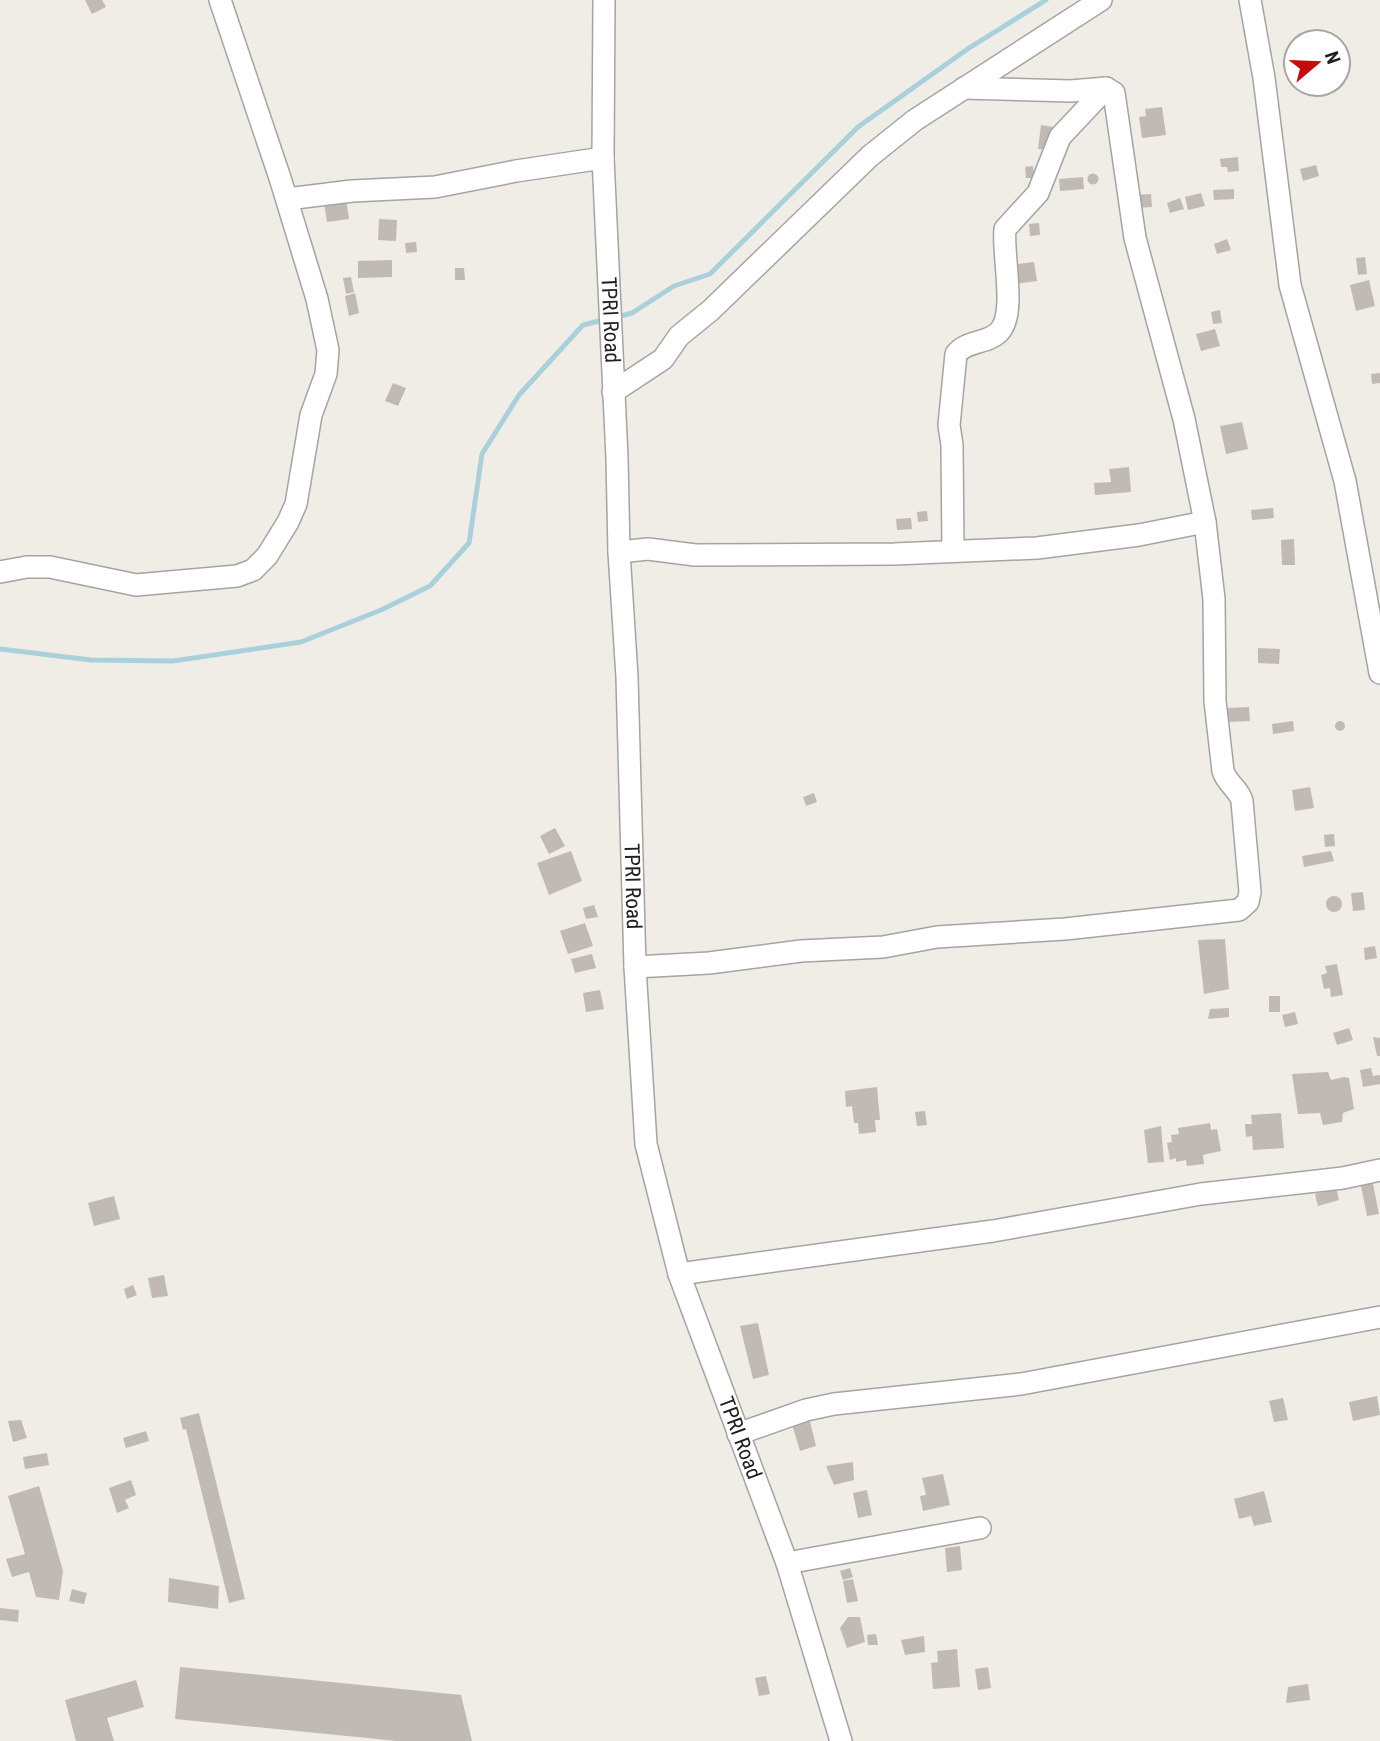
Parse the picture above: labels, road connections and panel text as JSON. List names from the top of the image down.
{
  "streets": {
    "street": ["TPRI Road"]
  },
  "north": "right"
}
